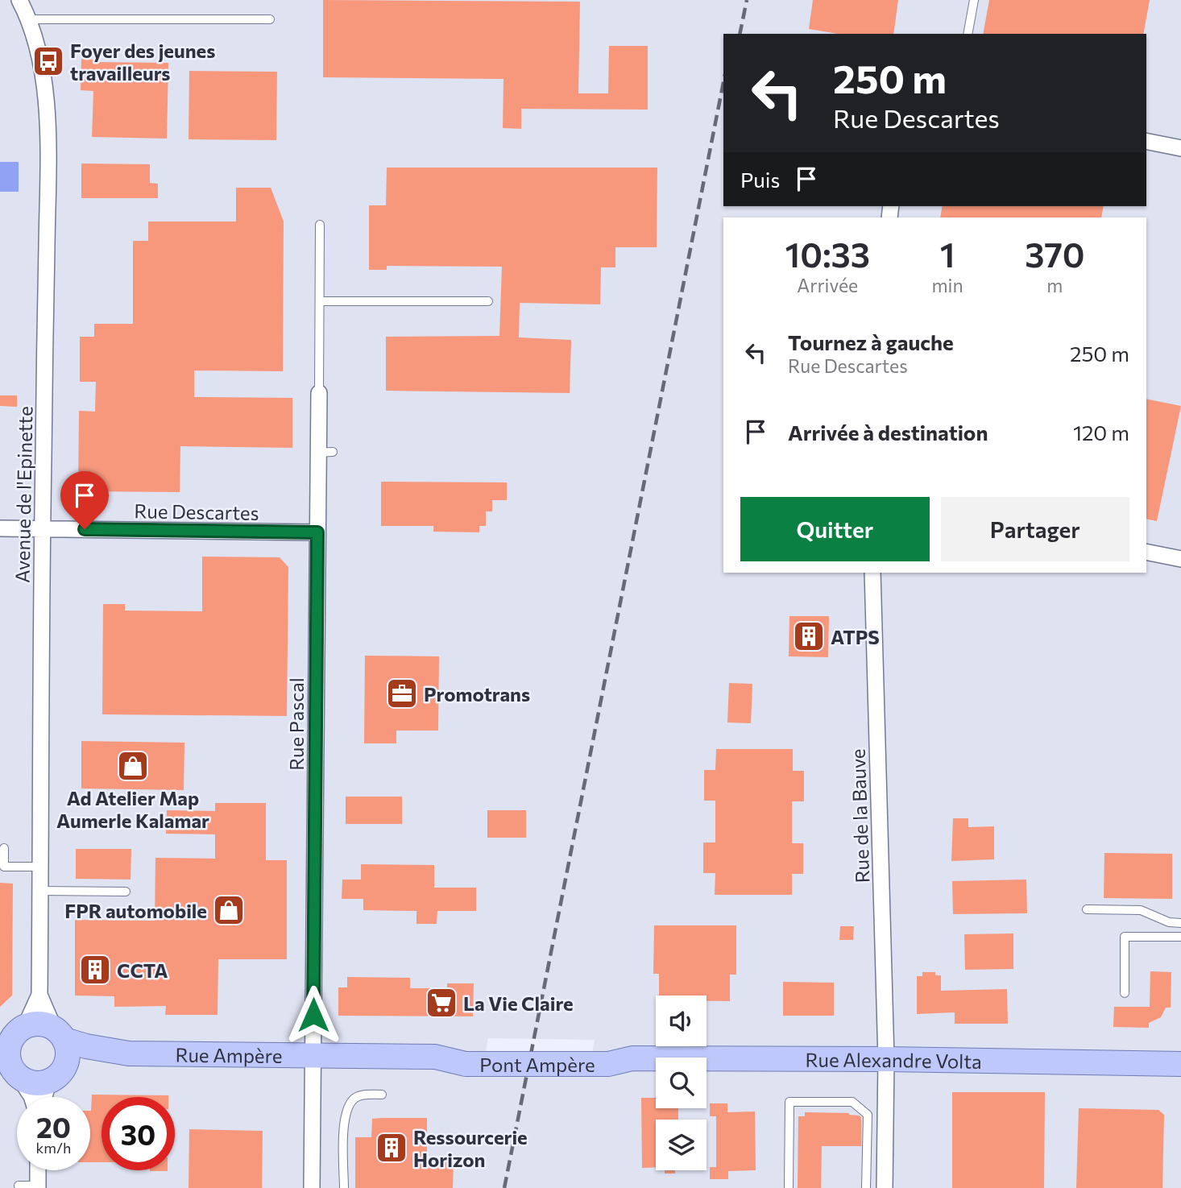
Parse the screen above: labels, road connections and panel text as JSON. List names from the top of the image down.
{
  "streets": {
    "main road": ["Rue Ampère", "Rue Alexandre Volta", "Pont Ampère"],
    "street": [
      "Avenue de l'Epinette",
      "Rue Descartes",
      "Rue Pascal",
      "Rue de la Bauve"
    ]
  },
  "crossings": [
    ["Avenue de l'Epinette", "Rue Descartes"],
    ["Avenue de l'Epinette", "Rue Ampère"],
    ["Rue Descartes", "Rue Pascal"],
    ["Rue Pascal", "Rue Ampère"],
    ["Rue de la Bauve", "Rue Alexandre Volta"],
    ["Rue Ampère", "Pont Ampère"],
    ["Rue Alexandre Volta", "Pont Ampère"]
  ],
  "places": {
    "bus stop": ["Foyer des jeunes travailleurs"],
    "building": ["ATPS", "CCTA", "Ressourcerie Horizon"],
    "office": ["Promotrans"],
    "shop": ["Ad Atelier Map Aumerle Kalamar", "FPR automobile"],
    "supermarket": ["La Vie Claire"]
  },
  "page": {
    "turn": ["250 m", "Rue Descartes"],
    "then": "Puis",
    "eta": [
      "10:33",
      "Arrivée",
      "1",
      "min",
      "370",
      "m"
    ],
    "list": [
      {
        "name": "Tournez à gauche",
        "note": "Rue Descartes",
        "value": "250 m"
      },
      {
        "name": "Arrivée à destination",
        "value": "120 m"
      }
    ],
    "buttons": ["Quitter", "Partager"],
    "speed": "20 km/h",
    "limit": "30"
  }
}
